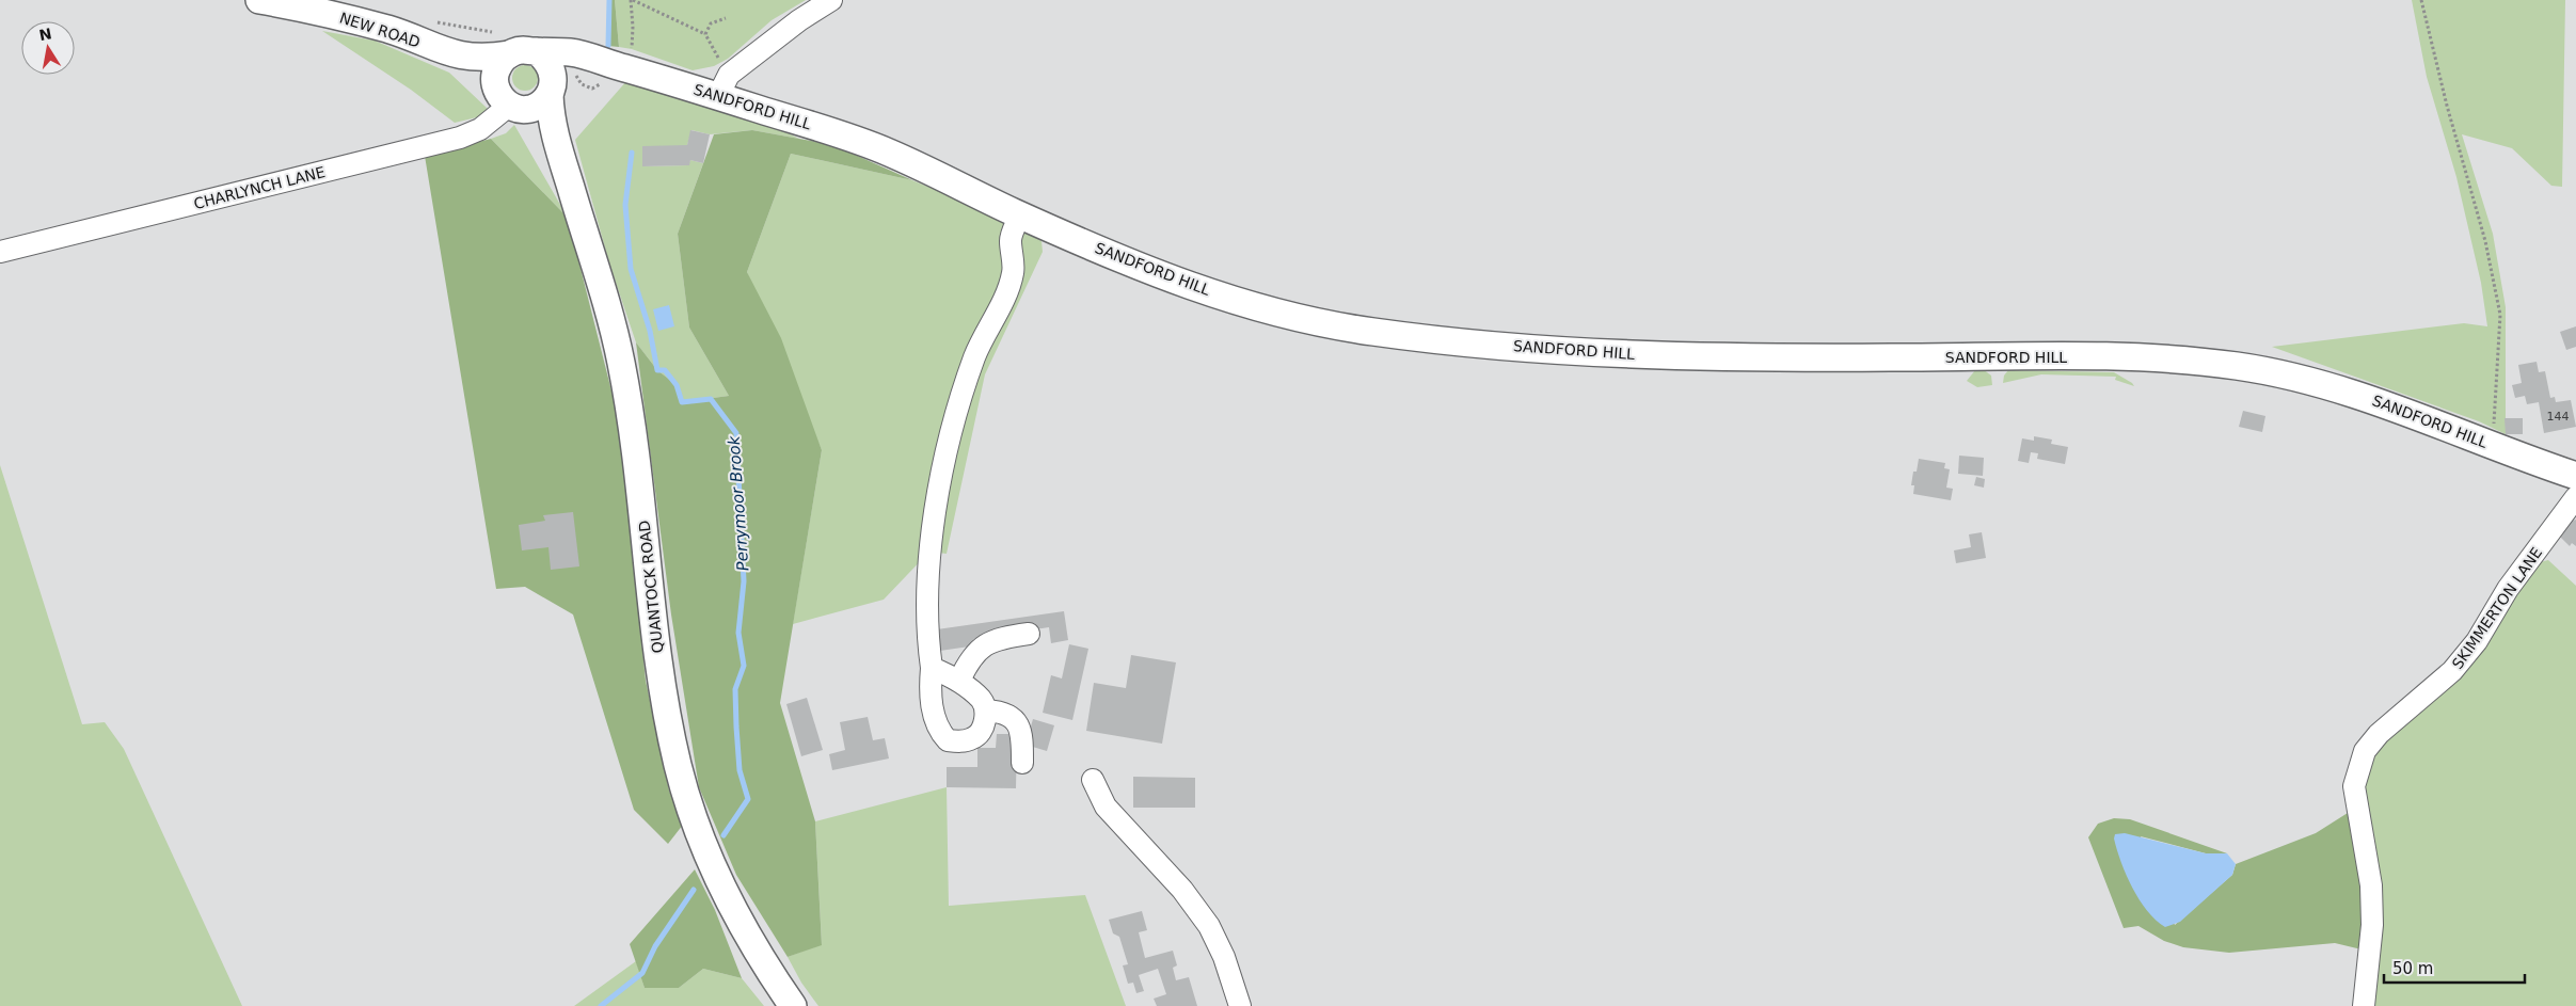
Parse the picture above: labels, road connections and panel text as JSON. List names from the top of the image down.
{
  "streets": {
    "main road": ["NEW ROAD", "SANDFORD HILL", "QUANTOCK ROAD"],
    "street": ["CHARLYNCH LANE", "SKIMMERTON LANE"]
  },
  "crossings": [
    ["NEW ROAD", "SANDFORD HILL"],
    ["NEW ROAD", "CHARLYNCH LANE"],
    ["NEW ROAD", "QUANTOCK ROAD"],
    ["SANDFORD HILL", "CHARLYNCH LANE"],
    ["SANDFORD HILL", "QUANTOCK ROAD"],
    ["CHARLYNCH LANE", "QUANTOCK ROAD"]
  ],
  "water": ["Perrymoor Brook"],
  "house_numbers": ["144"],
  "scale_bar": "50 m",
  "north": "top"
}
